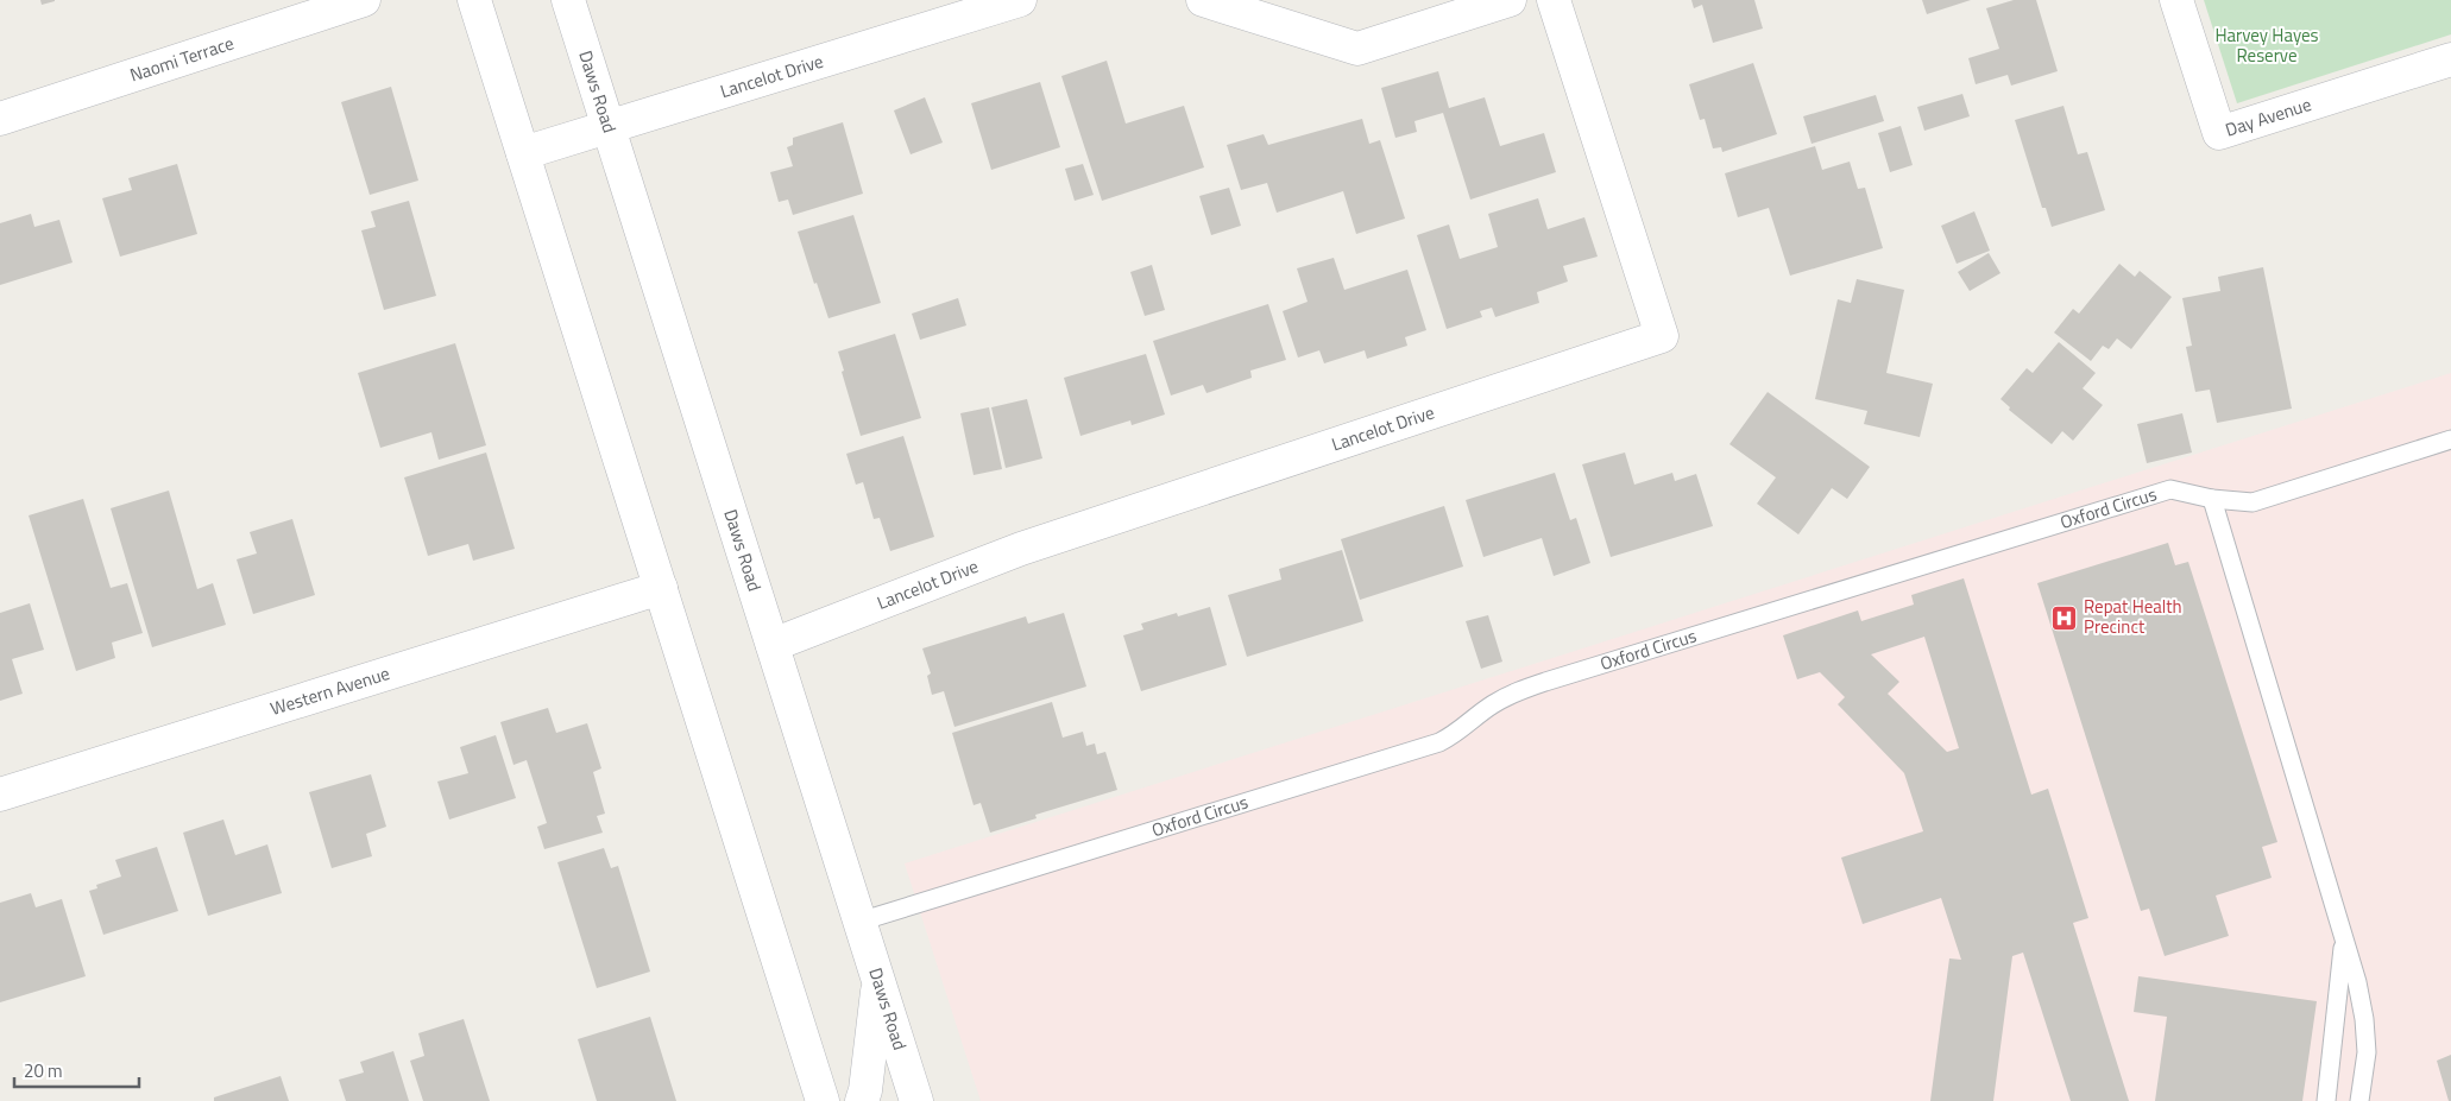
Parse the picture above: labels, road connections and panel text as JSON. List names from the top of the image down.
{
  "streets": {
    "street": [
      "Naomi Terrace",
      "Lancelot Drive",
      "Daws Road",
      "Day Avenue",
      "Western Avenue"
    ],
    "lane": ["Oxford Circus"]
  },
  "crossings": [
    ["Lancelot Drive", "Daws Road"],
    ["Daws Road", "Oxford Circus"]
  ],
  "parks": ["Harvey Hayes Reserve"],
  "places": {
    "hospital": ["Repat Health Precinct"]
  },
  "scale_bar": "20 m"
}
